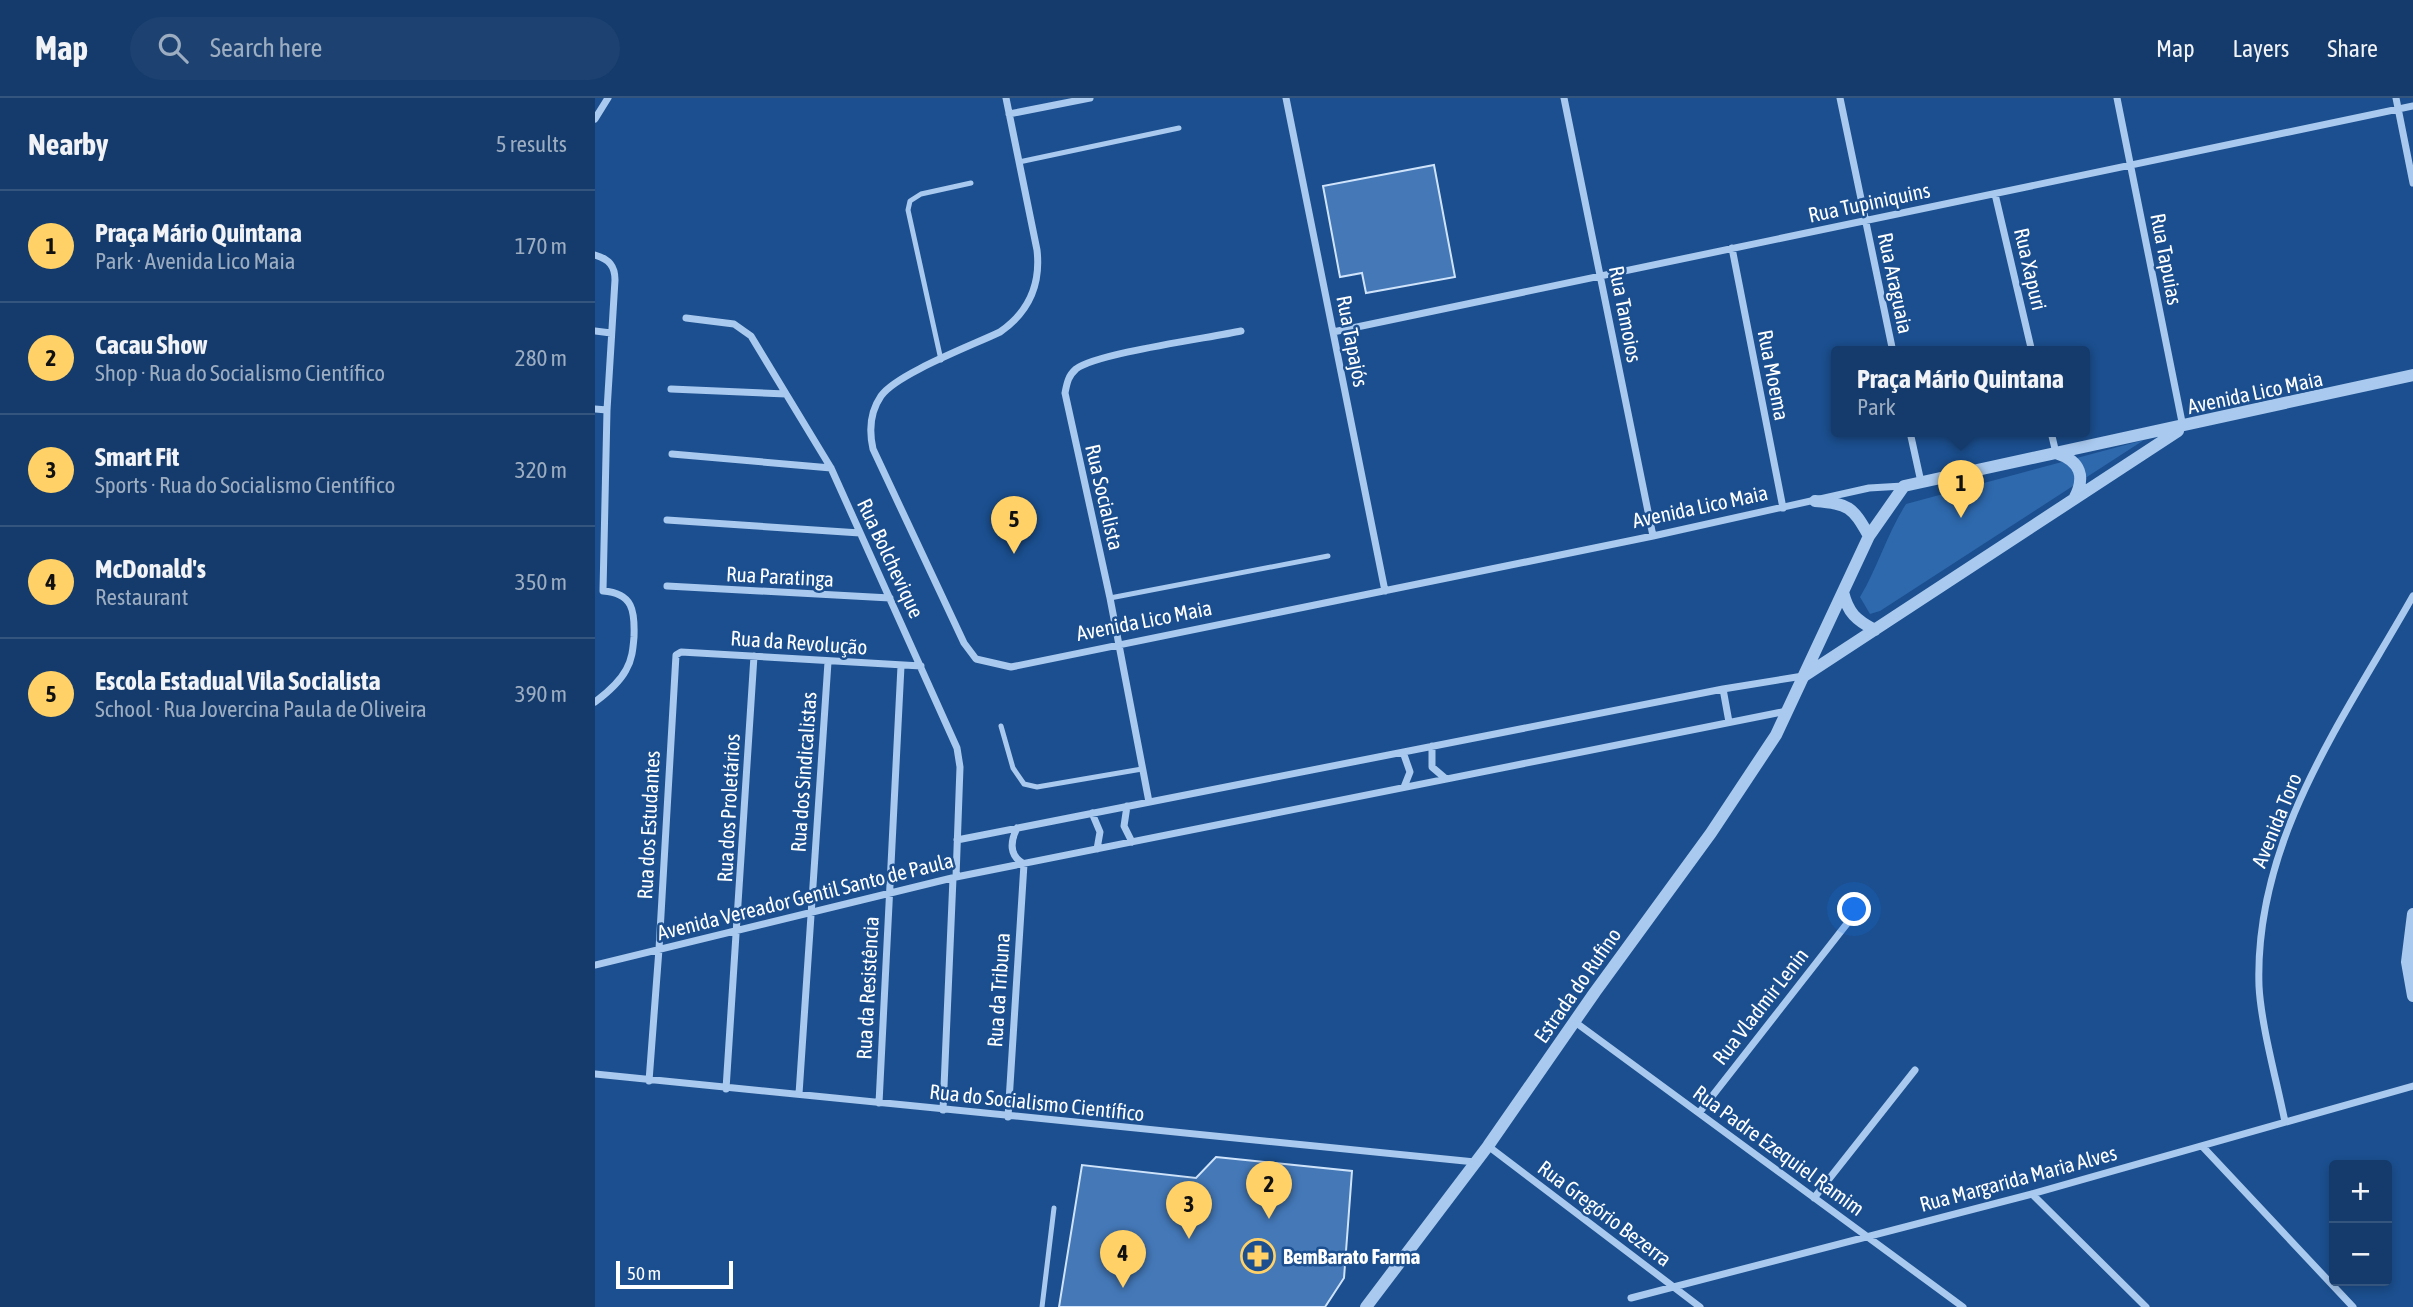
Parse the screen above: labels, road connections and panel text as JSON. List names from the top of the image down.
{
  "streets": {
    "street": [
      "Rua Tupiniquins",
      "Rua Tapuias",
      "Rua Xapuri",
      "Rua Araguaia",
      "Rua Tamoios",
      "Rua Tapajós",
      "Rua Moema",
      "Avenida Lico Maia",
      "Rua Socialista",
      "Rua Bolchevique",
      "Rua Paratinga",
      "Rua da Revolução",
      "Rua dos Sindicalistas",
      "Rua dos Proletários",
      "Avenida Toro",
      "Rua dos Estudantes",
      "Avenida Vereador Gentil Santo de Paula",
      "Estrada do Rufino",
      "Rua da Resistência",
      "Rua da Tribuna",
      "Rua Vladmir Lenin",
      "Rua do Socialismo Científico",
      "Rua Padre Ezequiel Ramim",
      "Rua Margarida Maria Alves",
      "Rua Gregório Bezerra"
    ]
  },
  "crossings": [
    ["Rua Tupiniquins", "Rua Tapuias"],
    ["Rua Tupiniquins", "Rua Xapuri"],
    ["Rua Tupiniquins", "Rua Araguaia"],
    ["Rua Tupiniquins", "Rua Tamoios"],
    ["Rua Tupiniquins", "Rua Tapajós"],
    ["Rua Tupiniquins", "Rua Moema"],
    ["Rua Tapuias", "Avenida Lico Maia"],
    ["Rua Tamoios", "Avenida Lico Maia"],
    ["Rua Tapajós", "Avenida Lico Maia"],
    ["Rua Moema", "Avenida Lico Maia"],
    ["Avenida Lico Maia", "Rua Socialista"],
    ["Avenida Lico Maia", "Estrada do Rufino"],
    ["Rua Socialista", "Avenida Vereador Gentil Santo de Paula"],
    ["Rua Bolchevique", "Rua Paratinga"],
    ["Rua Bolchevique", "Rua da Revolução"],
    ["Rua Bolchevique", "Avenida Vereador Gentil Santo de Paula"],
    ["Rua Bolchevique", "Rua do Socialismo Científico"],
    ["Rua da Revolução", "Rua dos Sindicalistas"],
    ["Rua da Revolução", "Rua dos Proletários"],
    ["Rua da Revolução", "Rua dos Estudantes"],
    ["Rua da Revolução", "Rua da Resistência"],
    ["Rua dos Sindicalistas", "Avenida Vereador Gentil Santo de Paula"],
    ["Rua dos Sindicalistas", "Rua do Socialismo Científico"],
    ["Rua dos Proletários", "Avenida Vereador Gentil Santo de Paula"],
    ["Rua dos Proletários", "Rua do Socialismo Científico"],
    ["Avenida Toro", "Rua Margarida Maria Alves"],
    ["Rua dos Estudantes", "Avenida Vereador Gentil Santo de Paula"],
    ["Rua dos Estudantes", "Rua do Socialismo Científico"],
    ["Avenida Vereador Gentil Santo de Paula", "Estrada do Rufino"],
    ["Avenida Vereador Gentil Santo de Paula", "Rua da Resistência"],
    ["Avenida Vereador Gentil Santo de Paula", "Rua da Tribuna"],
    ["Estrada do Rufino", "Rua do Socialismo Científico"],
    ["Estrada do Rufino", "Rua Padre Ezequiel Ramim"],
    ["Estrada do Rufino", "Rua Gregório Bezerra"],
    ["Rua da Resistência", "Rua do Socialismo Científico"],
    ["Rua da Tribuna", "Rua do Socialismo Científico"],
    ["Rua Vladmir Lenin", "Rua Padre Ezequiel Ramim"],
    ["Rua Padre Ezequiel Ramim", "Rua Margarida Maria Alves"],
    ["Rua Margarida Maria Alves", "Rua Gregório Bezerra"]
  ],
  "places": {
    "pharmacy": ["BemBarato Farma"]
  },
  "scale_bar": "50 m",
  "page": {
    "header": "Map",
    "search": "Search here",
    "nav": ["Map", "Layers", "Share"],
    "heading": ["Nearby", "5 results"],
    "list": [
      {
        "mark": "1",
        "name": "Praça Mário Quintana",
        "note": "Park · Avenida Lico Maia",
        "value": "170 m"
      },
      {
        "mark": "2",
        "name": "Cacau Show",
        "note": "Shop · Rua do Socialismo Científico",
        "value": "280 m"
      },
      {
        "mark": "3",
        "name": "Smart Fit",
        "note": "Sports · Rua do Socialismo Científico",
        "value": "320 m"
      },
      {
        "mark": "4",
        "name": "McDonald's",
        "note": "Restaurant",
        "value": "350 m"
      },
      {
        "mark": "5",
        "name": "Escola Estadual Vila Socialista",
        "note": "School · Rua Jovercina Paula de Oliveira",
        "value": "390 m"
      }
    ],
    "popup": ["Praça Mário Quintana", "Park"],
    "pins": [
      "1",
      "5",
      "2",
      "3",
      "4"
    ],
    "map_buttons": ["+", "−"],
    "scale": "50 m"
  }
}
